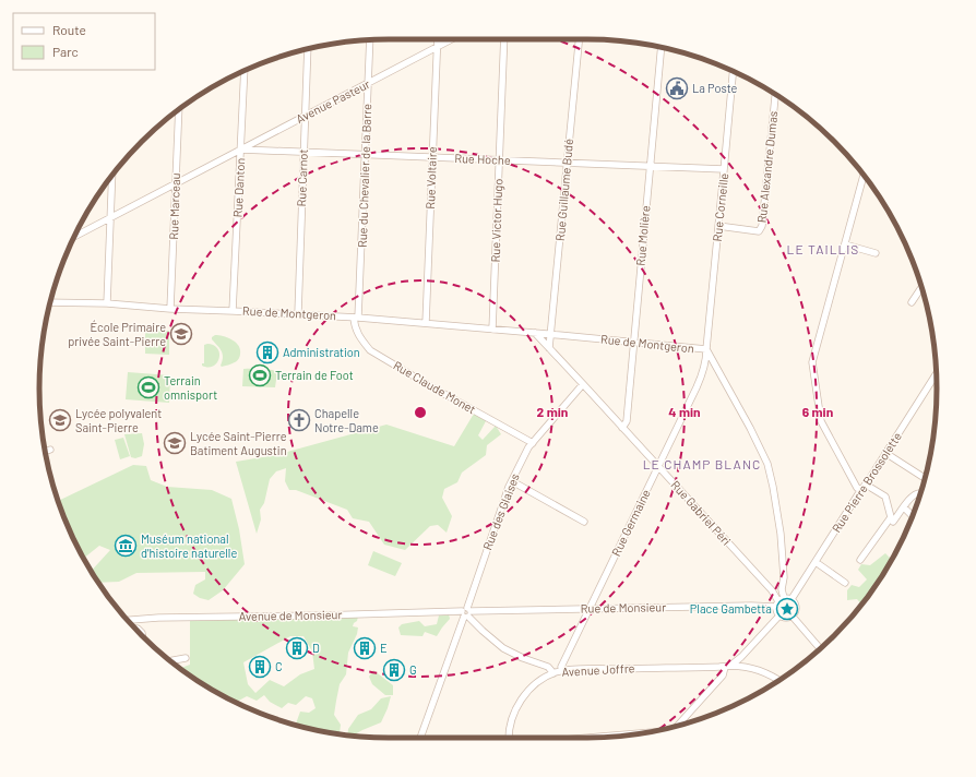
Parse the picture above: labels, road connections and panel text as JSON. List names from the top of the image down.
{
  "streets": {
    "street": [
      "Avenue Pasteur",
      "Rue Hoche",
      "Rue Alexandre Dumas",
      "Rue du Chevalier de la Barre",
      "Rue Carnot",
      "Rue Voltaire",
      "Rue Danton",
      "Rue Guillaume Budé",
      "Rue Marceau",
      "Rue Corneille",
      "Rue Victor Hugo",
      "Rue Molière",
      "Rue de Montgeron",
      "Rue Claude Monet",
      "Rue Pierre Brossolette",
      "Rue des Glaises",
      "Rue Gabriel Péri",
      "Rue Germaine",
      "Rue de Monsieur",
      "Avenue de Monsieur",
      "Avenue Joffre"
    ]
  },
  "crossings": [
    ["Avenue Pasteur", "Rue Hoche"],
    ["Avenue Pasteur", "Rue du Chevalier de la Barre"],
    ["Avenue Pasteur", "Rue Carnot"],
    ["Avenue Pasteur", "Rue Voltaire"],
    ["Avenue Pasteur", "Rue Danton"],
    ["Avenue Pasteur", "Rue Marceau"],
    ["Rue Hoche", "Rue du Chevalier de la Barre"],
    ["Rue Hoche", "Rue Carnot"],
    ["Rue Hoche", "Rue Voltaire"],
    ["Rue Hoche", "Rue Danton"],
    ["Rue Hoche", "Rue Guillaume Budé"],
    ["Rue Hoche", "Rue Corneille"],
    ["Rue Hoche", "Rue Victor Hugo"],
    ["Rue Hoche", "Rue Molière"],
    ["Rue Alexandre Dumas", "Rue Corneille"],
    ["Rue du Chevalier de la Barre", "Rue de Montgeron"],
    ["Rue du Chevalier de la Barre", "Rue Claude Monet"],
    ["Rue Carnot", "Rue de Montgeron"],
    ["Rue Voltaire", "Rue de Montgeron"],
    ["Rue Danton", "Rue de Montgeron"],
    ["Rue Guillaume Budé", "Rue de Montgeron"],
    ["Rue Guillaume Budé", "Rue Gabriel Péri"],
    ["Rue Marceau", "Rue de Montgeron"],
    ["Rue Corneille", "Rue de Montgeron"],
    ["Rue Corneille", "Rue Germaine"],
    ["Rue Victor Hugo", "Rue de Montgeron"],
    ["Rue Molière", "Rue de Montgeron"],
    ["Rue Molière", "Rue Gabriel Péri"],
    ["Rue de Montgeron", "Rue Claude Monet"],
    ["Rue de Montgeron", "Rue Germaine"],
    ["Rue Claude Monet", "Rue des Glaises"],
    ["Rue Pierre Brossolette", "Rue Gabriel Péri"],
    ["Rue Pierre Brossolette", "Rue de Monsieur"],
    ["Rue des Glaises", "Rue Gabriel Péri"],
    ["Rue des Glaises", "Rue de Monsieur"],
    ["Rue des Glaises", "Avenue de Monsieur"],
    ["Rue Gabriel Péri", "Rue Germaine"],
    ["Rue Gabriel Péri", "Rue de Monsieur"],
    ["Rue Germaine", "Rue de Monsieur"],
    ["Rue Germaine", "Avenue Joffre"],
    ["Rue de Monsieur", "Avenue de Monsieur"]
  ],
  "districts": ["LE TAILLIS", "LE CHAMP BLANC"],
  "places": {
    "public building": ["La Poste"],
    "school or university": ["École Primaire privée Saint-Pierre", "Lycée polyvalent Saint-Pierre", "Lycée Saint-Pierre Batiment Augustin"],
    "building": [
      "Administration",
      "D",
      "E",
      "C",
      "G"
    ],
    "sports": ["Terrain de Foot", "Terrain omnisport"],
    "church": ["Chapelle Notre-Dame"],
    "museum": ["Muséum national d'histoire naturelle"],
    "place": ["Place Gambetta"]
  },
  "legend": ["Route", "Parc"],
  "rings": ["2 min", "4 min", "6 min"]
}
